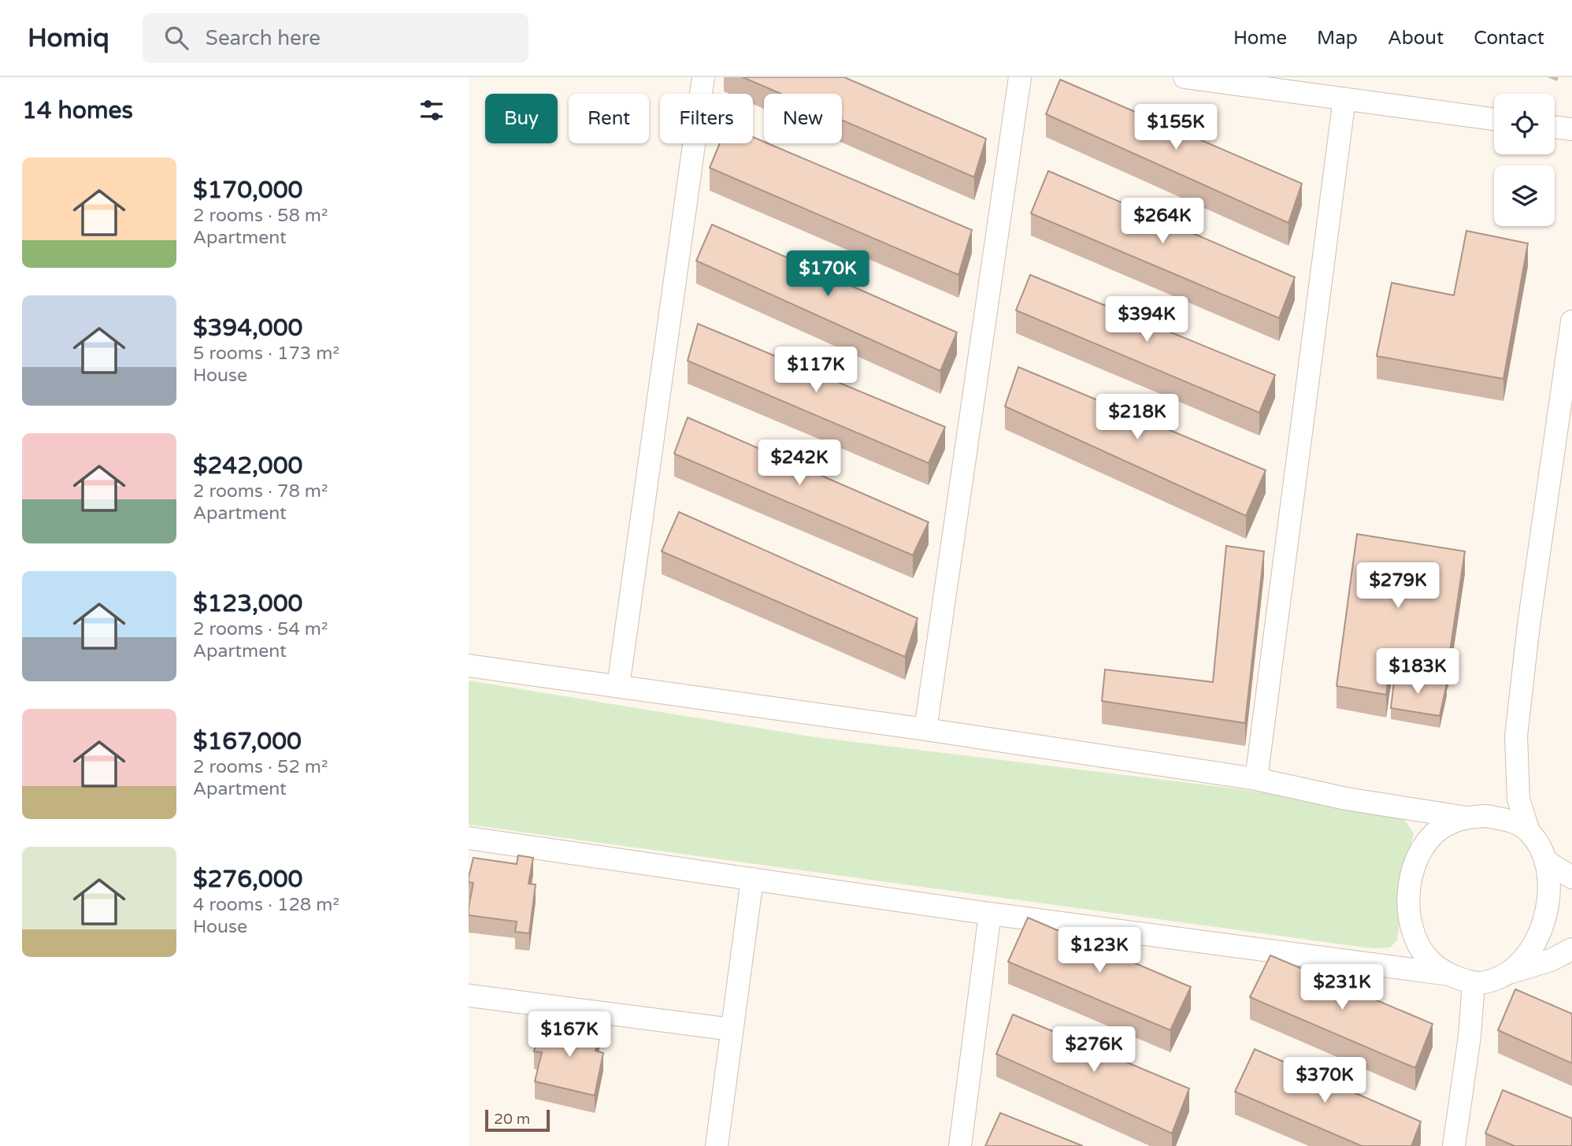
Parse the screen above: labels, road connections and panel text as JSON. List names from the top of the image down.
{
  "scale_bar": "20 m",
  "page": {
    "header": "Homiq",
    "search": "Search here",
    "nav": [
      "Home",
      "Map",
      "About",
      "Contact"
    ],
    "heading": "14 homes",
    "chip": [
      "Buy",
      "Rent",
      "Filters",
      "New"
    ],
    "price": [
      "$155K",
      "$264K",
      "$170K",
      "$394K",
      "$117K",
      "$218K",
      "$242K",
      "$279K",
      "$183K",
      "$123K",
      "$231K",
      "$167K",
      "$276K",
      "$370K"
    ],
    "list": [
      {
        "name": "$170,000",
        "note": "2 rooms · 58 m² · Apartment"
      },
      {
        "name": "$394,000",
        "note": "5 rooms · 173 m² · House"
      },
      {
        "name": "$242,000",
        "note": "2 rooms · 78 m² · Apartment"
      },
      {
        "name": "$123,000",
        "note": "2 rooms · 54 m² · Apartment"
      },
      {
        "name": "$167,000",
        "note": "2 rooms · 52 m² · Apartment"
      },
      {
        "name": "$276,000",
        "note": "4 rooms · 128 m² · House"
      }
    ],
    "scale": "20 m"
  }
}
